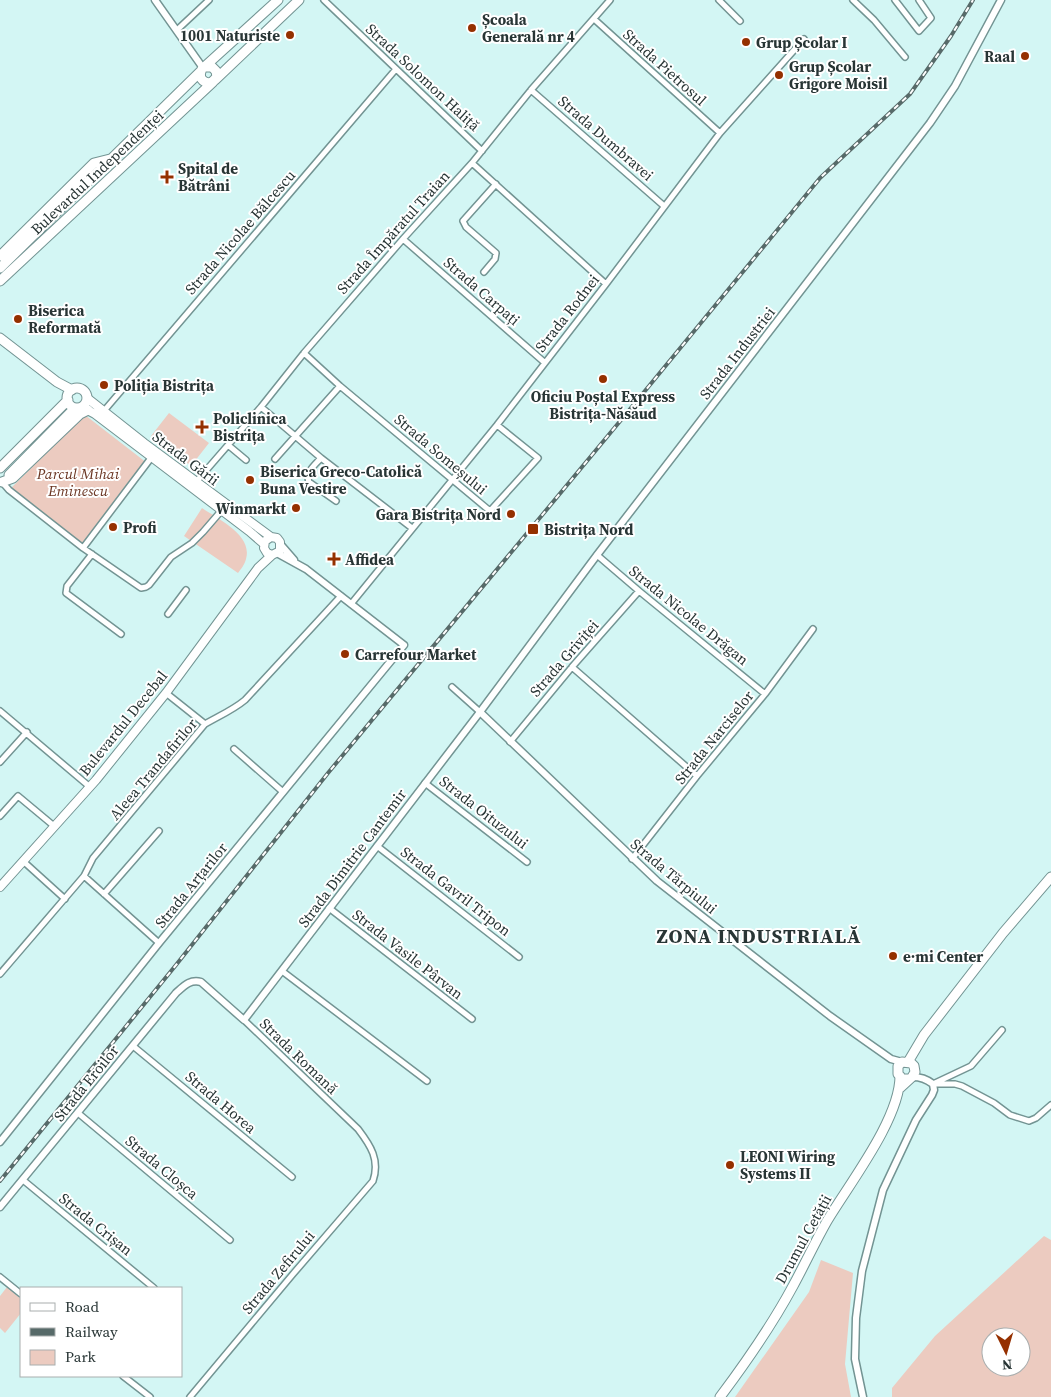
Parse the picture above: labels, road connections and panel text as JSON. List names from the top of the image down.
{
  "streets": {
    "main road": [
      "Bulevardul Independenței",
      "Strada Gării",
      "Bulevardul Decebal",
      "Drumul Cetății"
    ],
    "street": [
      "Strada Pietrosul",
      "Strada Solomon Haliță",
      "Strada Dumbravei",
      "Strada Nicolae Bălcescu",
      "Strada Împăratul Traian",
      "Strada Carpați",
      "Strada Rodnei",
      "Strada Industriei",
      "Strada Someșului",
      "Strada Nicolae Drăgan",
      "Strada Griviței",
      "Strada Narciselor",
      "Aleea Trandafirilor",
      "Strada Oituzului",
      "Strada Dimitrie Cantemir",
      "Strada Tărpiului",
      "Strada Arțarilor",
      "Strada Gavril Tripon",
      "Strada Vasile Pârvan",
      "Strada Romană",
      "Strada Eroilor",
      "Strada Horea",
      "Strada Cloșca",
      "Strada Crișan",
      "Strada Zefirului"
    ]
  },
  "crossings": [
    ["Strada Pietrosul", "Strada Împăratul Traian"],
    ["Strada Pietrosul", "Strada Rodnei"],
    ["Strada Solomon Haliță", "Strada Nicolae Bălcescu"],
    ["Strada Solomon Haliță", "Strada Împăratul Traian"],
    ["Strada Dumbravei", "Strada Împăratul Traian"],
    ["Strada Dumbravei", "Strada Rodnei"],
    ["Strada Nicolae Bălcescu", "Strada Gării"],
    ["Strada Împăratul Traian", "Strada Carpați"],
    ["Strada Împăratul Traian", "Strada Someșului"],
    ["Strada Împăratul Traian", "Strada Gării"],
    ["Strada Carpați", "Strada Rodnei"],
    ["Strada Rodnei", "Strada Someșului"],
    ["Strada Rodnei", "Strada Gării"],
    ["Strada Industriei", "Strada Nicolae Drăgan"],
    ["Strada Industriei", "Strada Dimitrie Cantemir"],
    ["Strada Industriei", "Strada Tărpiului"],
    ["Strada Gării", "Bulevardul Decebal"],
    ["Strada Gării", "Aleea Trandafirilor"],
    ["Strada Gării", "Strada Arțarilor"],
    ["Strada Nicolae Drăgan", "Strada Griviței"],
    ["Strada Nicolae Drăgan", "Strada Narciselor"],
    ["Strada Griviței", "Strada Tărpiului"],
    ["Strada Narciselor", "Strada Tărpiului"],
    ["Strada Oituzului", "Strada Dimitrie Cantemir"],
    ["Strada Dimitrie Cantemir", "Strada Tărpiului"],
    ["Strada Dimitrie Cantemir", "Strada Gavril Tripon"],
    ["Strada Dimitrie Cantemir", "Strada Vasile Pârvan"],
    ["Strada Dimitrie Cantemir", "Strada Romană"],
    ["Strada Tărpiului", "Drumul Cetății"],
    ["Strada Romană", "Strada Eroilor"],
    ["Strada Romană", "Strada Zefirului"],
    ["Strada Eroilor", "Strada Horea"],
    ["Strada Eroilor", "Strada Cloșca"],
    ["Strada Eroilor", "Strada Crișan"]
  ],
  "districts": ["ZONA INDUSTRIALĂ"],
  "parks": ["Parcul Mihai Eminescu"],
  "places": {
    "other": [
      "Școala Generală nr 4",
      "1001 Naturiste",
      "Grup Școlar I",
      "Raal",
      "Grup Școlar Grigore Moisil",
      "Biserica Reformată",
      "Oficiu Poștal Express Bistrița-Năsăud",
      "Poliția Bistrița",
      "Biserica Greco-Catolică Buna Vestire",
      "Winmarkt",
      "Gara Bistrița Nord",
      "Profi",
      "Carrefour Market",
      "e·mi Center",
      "LEONI Wiring Systems II"
    ],
    "health": ["Spital de Bătrâni", "Policlinica Bistrița", "Affidea"],
    "transit": ["Bistrița Nord"]
  },
  "legend": ["Road", "Railway", "Park"],
  "north": "bottom"
}
